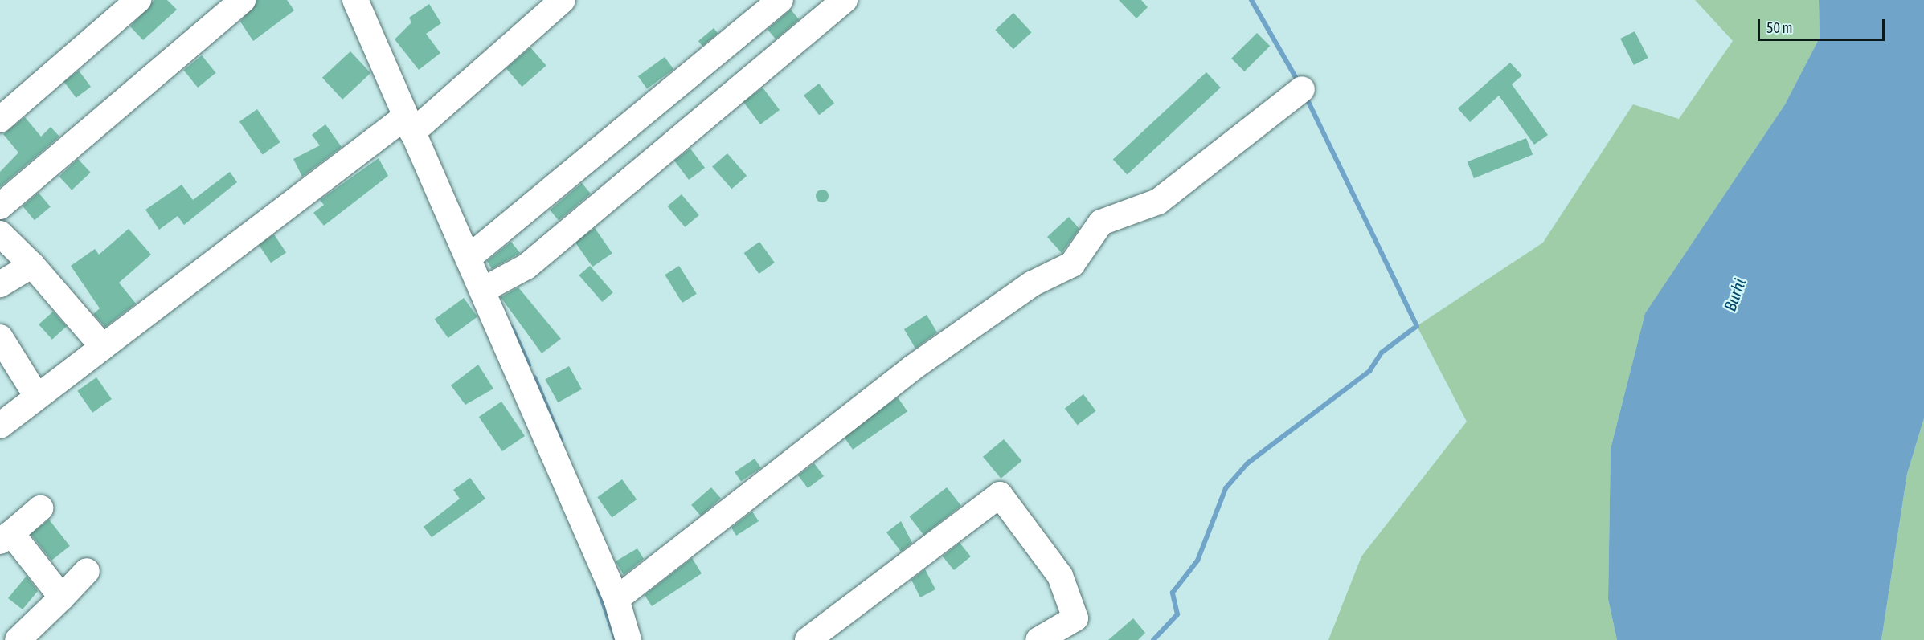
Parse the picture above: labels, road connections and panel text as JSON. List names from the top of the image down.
{
  "water": ["Burhi"],
  "scale_bar": "50 m"
}
